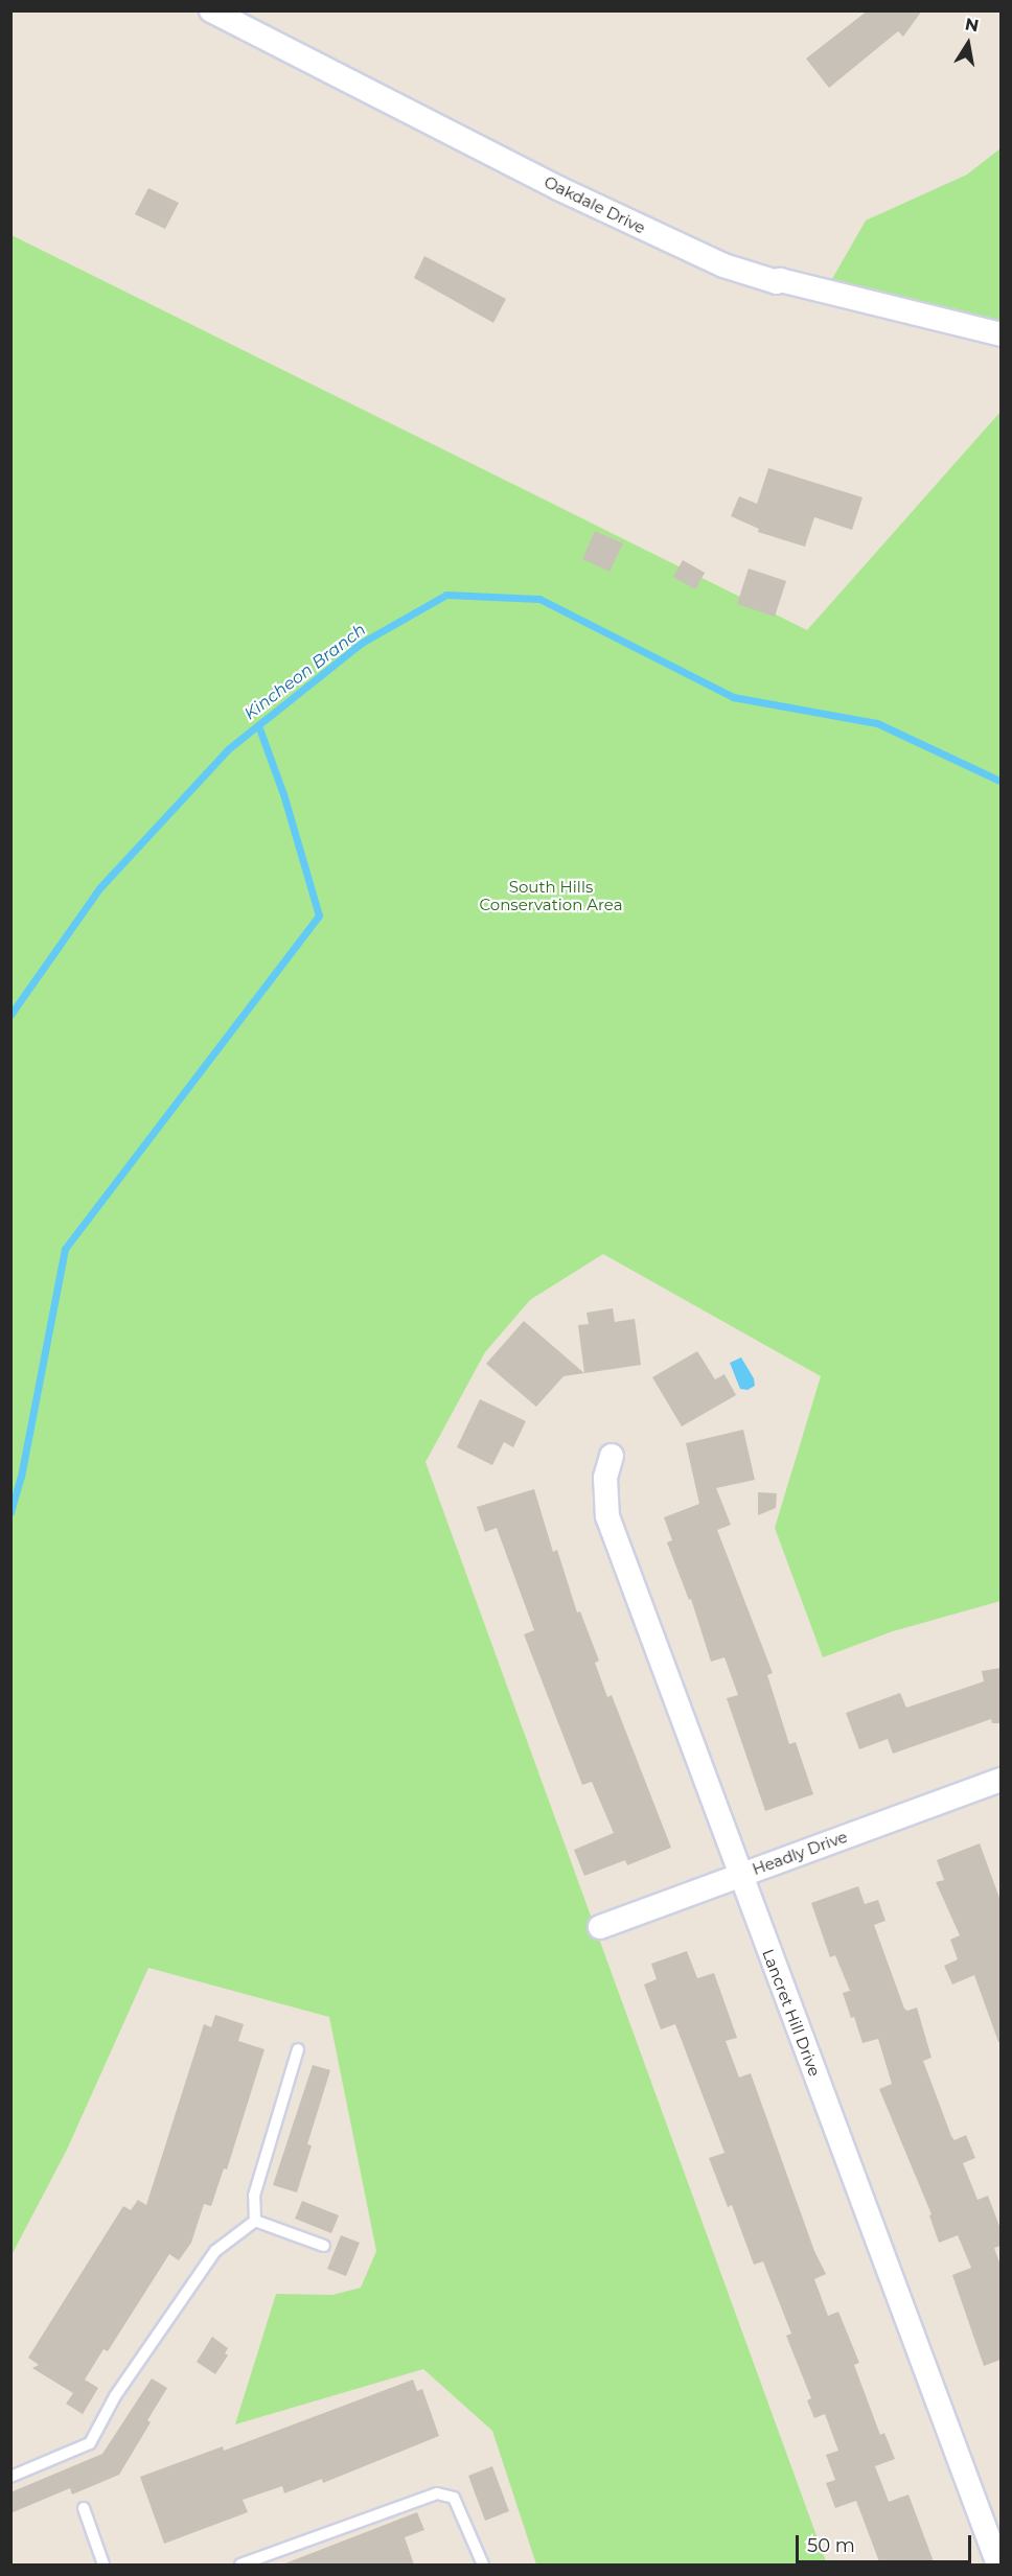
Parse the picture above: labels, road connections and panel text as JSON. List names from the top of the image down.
{
  "streets": {
    "street": ["Oakdale Drive", "Headly Drive", "Lancret Hill Drive"]
  },
  "crossings": [
    ["Headly Drive", "Lancret Hill Drive"]
  ],
  "water": ["Kincheon Branch"],
  "parks": ["South Hills Conservation Area"],
  "scale_bar": "50 m",
  "north": "top"
}
